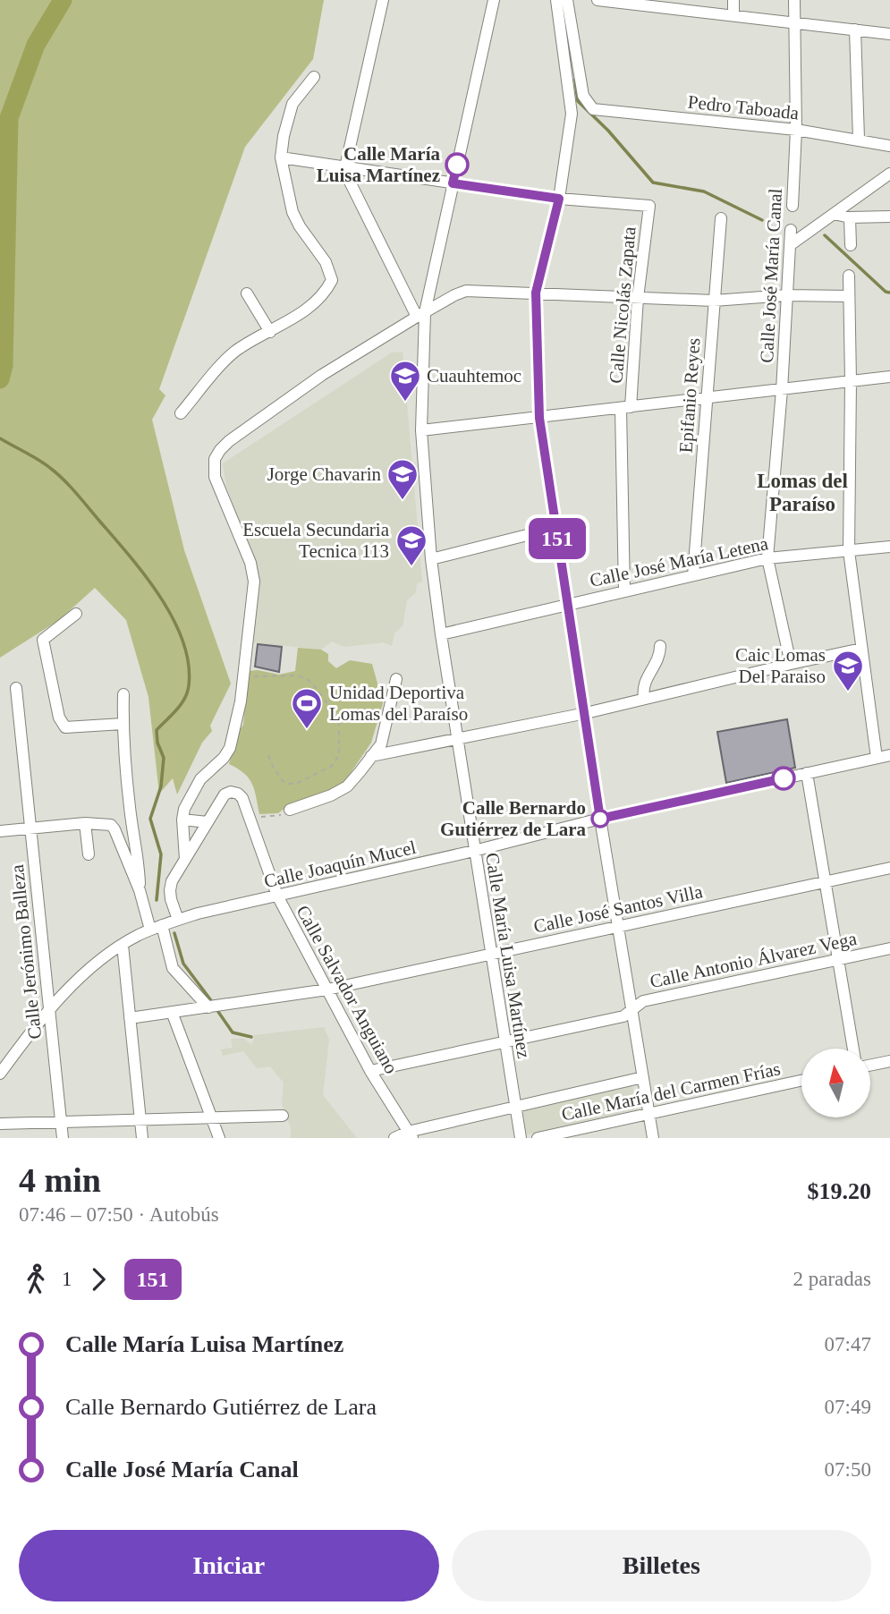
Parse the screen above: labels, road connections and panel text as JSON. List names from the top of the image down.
{
  "streets": {
    "street": [
      "Pedro Taboada",
      "Calle José María Canal",
      "Calle Nicolás Zapata",
      "Epifanio Reyes",
      "Calle José María Letena",
      "Calle Joaquín Mucel",
      "Calle José Santos Villa",
      "Calle Jerónimo Balleza",
      "Calle María Luisa Martínez",
      "Calle Antonio Álvarez Vega",
      "Calle Salvador Anguiano",
      "Calle María del Carmen Frías"
    ]
  },
  "crossings": [
    ["Pedro Taboada", "Calle José María Canal"],
    ["Calle José María Canal", "Calle José María Letena"],
    ["Calle Nicolás Zapata", "Calle José María Letena"],
    ["Epifanio Reyes", "Calle José María Letena"],
    ["Calle José María Letena", "Calle María Luisa Martínez"],
    ["Calle Joaquín Mucel", "Calle Jerónimo Balleza"],
    ["Calle Joaquín Mucel", "Calle María Luisa Martínez"],
    ["Calle Joaquín Mucel", "Calle Salvador Anguiano"],
    ["Calle José Santos Villa", "Calle María Luisa Martínez"],
    ["Calle José Santos Villa", "Calle Salvador Anguiano"],
    ["Calle María Luisa Martínez", "Calle Antonio Álvarez Vega"],
    ["Calle María Luisa Martínez", "Calle María del Carmen Frías"],
    ["Calle Antonio Álvarez Vega", "Calle Salvador Anguiano"],
    ["Calle Salvador Anguiano", "Calle María del Carmen Frías"]
  ],
  "districts": ["Lomas del Paraíso"],
  "places": {
    "other": ["Calle María Luisa Martínez", "Calle Bernardo Gutiérrez de Lara"],
    "school or university": [
      "Cuauhtemoc",
      "Jorge Chavarin",
      "Escuela Secundaria Tecnica 113",
      "Caic Lomas Del Paraiso"
    ],
    "sports": ["Unidad Deportiva Lomas del Paraíso"]
  },
  "lines": ["bus line 151"],
  "north": "top",
  "page": {
    "on_map": "151",
    "heading": ["4 min", "07:46 – 07:50 · Autobús", "$19.20"],
    "legs": ["1", "151", "2 paradas"],
    "list": [
      {
        "name": "Calle María Luisa Martínez",
        "value": "07:47"
      },
      {
        "name": "Calle Bernardo Gutiérrez de Lara",
        "value": "07:49"
      },
      {
        "name": "Calle José María Canal",
        "value": "07:50"
      }
    ],
    "buttons": ["Iniciar", "Billetes"]
  }
}
